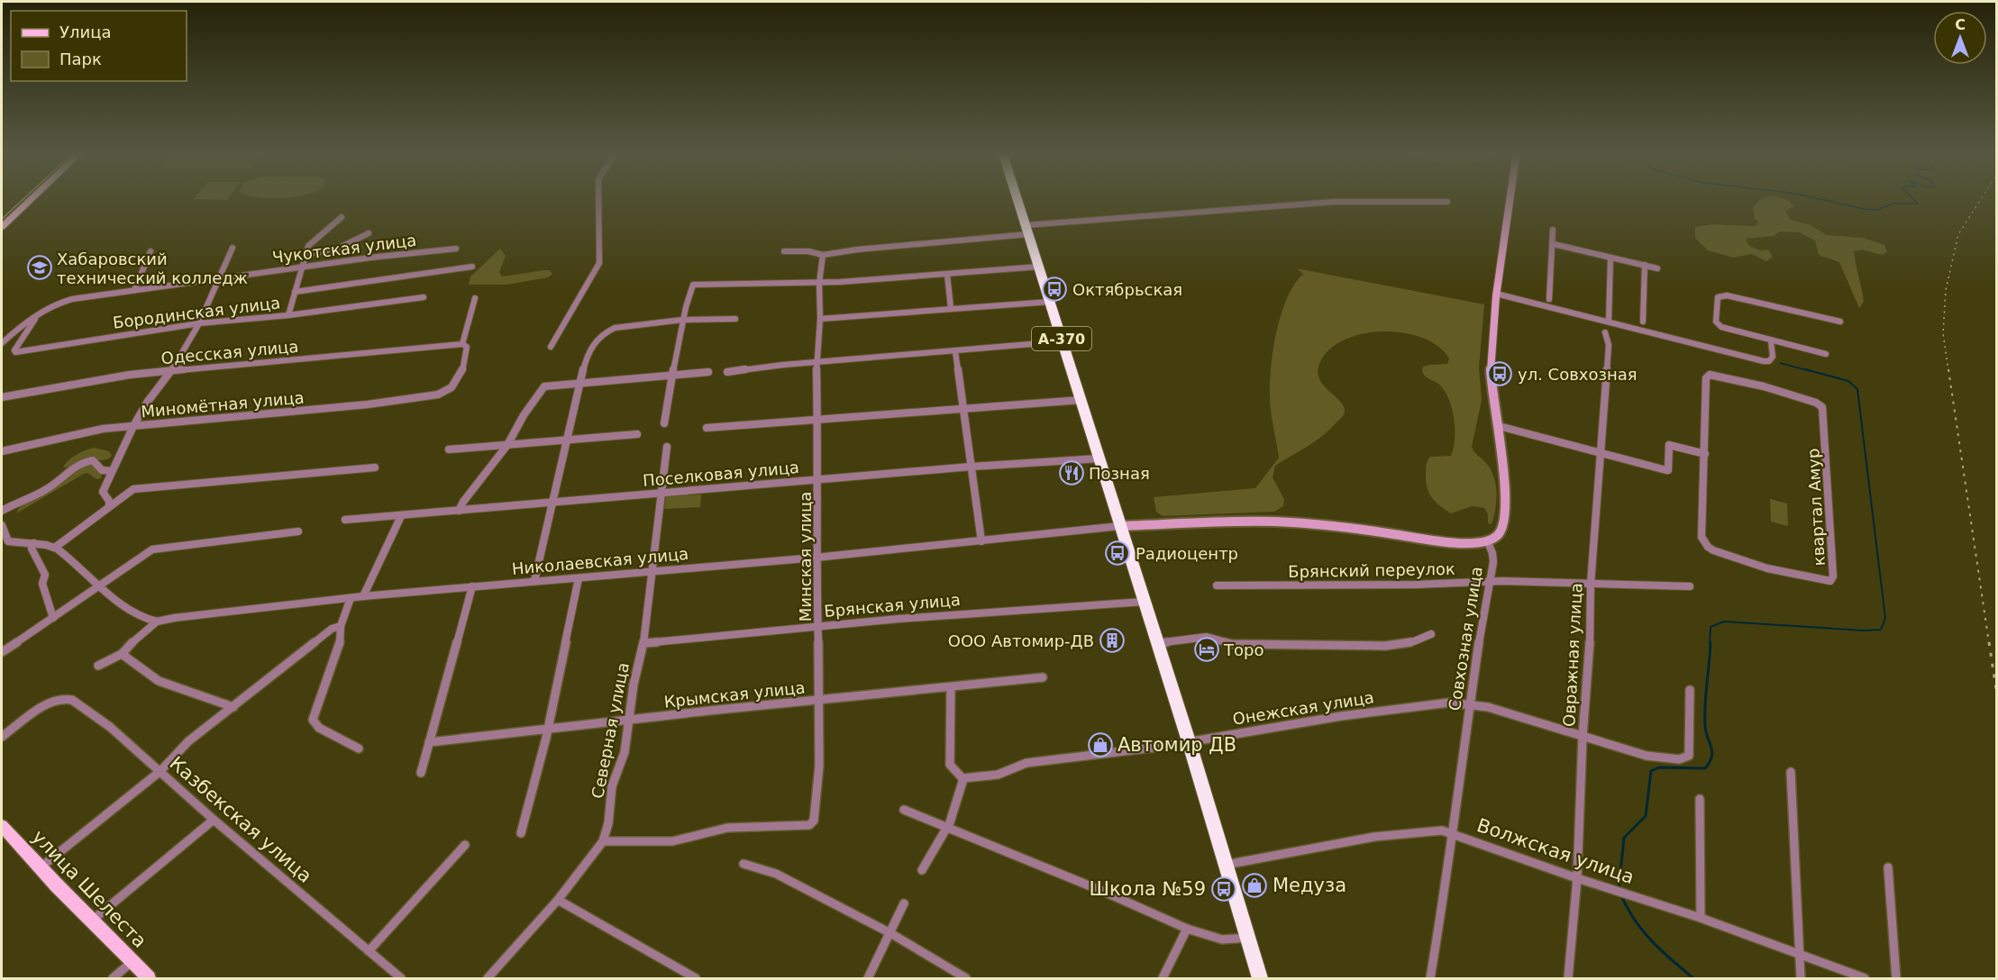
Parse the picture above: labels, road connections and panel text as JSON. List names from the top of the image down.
{
  "streets": {
    "highway": ["А-370"],
    "main road": ["улица Шелеста"],
    "street": [
      "Чукотская улица",
      "Бородинская улица",
      "Одесская улица",
      "Миномётная улица",
      "Поселковая улица",
      "квартал Амур",
      "Минская улица",
      "Николаевская улица",
      "Брянский переулок",
      "Брянская улица",
      "Совхозная улица",
      "Овражная улица",
      "Крымская улица",
      "Онежская улица",
      "Северная улица",
      "Казбекская улица",
      "Волжская улица"
    ]
  },
  "crossings": [
    ["Чукотская улица", "Бородинская улица"],
    ["А-370", "Поселковая улица"],
    ["А-370", "Николаевская улица"],
    ["А-370", "Брянская улица"],
    ["А-370", "Онежская улица"],
    ["А-370", "Волжская улица"],
    ["Одесская улица", "Миномётная улица"],
    ["Поселковая улица", "Минская улица"],
    ["Поселковая улица", "Северная улица"],
    ["Минская улица", "Николаевская улица"],
    ["Минская улица", "Брянская улица"],
    ["Минская улица", "Крымская улица"],
    ["Минская улица", "Северная улица"],
    ["Николаевская улица", "Северная улица"],
    ["Брянский переулок", "Совхозная улица"],
    ["Брянский переулок", "Овражная улица"],
    ["Брянская улица", "Северная улица"],
    ["Совхозная улица", "Онежская улица"],
    ["Совхозная улица", "Волжская улица"],
    ["Овражная улица", "Онежская улица"],
    ["Овражная улица", "Волжская улица"],
    ["Крымская улица", "Северная улица"]
  ],
  "places": {
    "school or university": ["Хабаровский технический колледж"],
    "bus stop": [
      "Октябрьская",
      "ул. Совхозная",
      "Радиоцентр",
      "Школа №59"
    ],
    "restaurant": ["Позная"],
    "building": ["ООО Автомир-ДВ"],
    "hotel": ["Торо"],
    "shop": ["Автомир ДВ", "Медуза"]
  },
  "legend": ["Улица", "Парк"],
  "north": "top"
}
